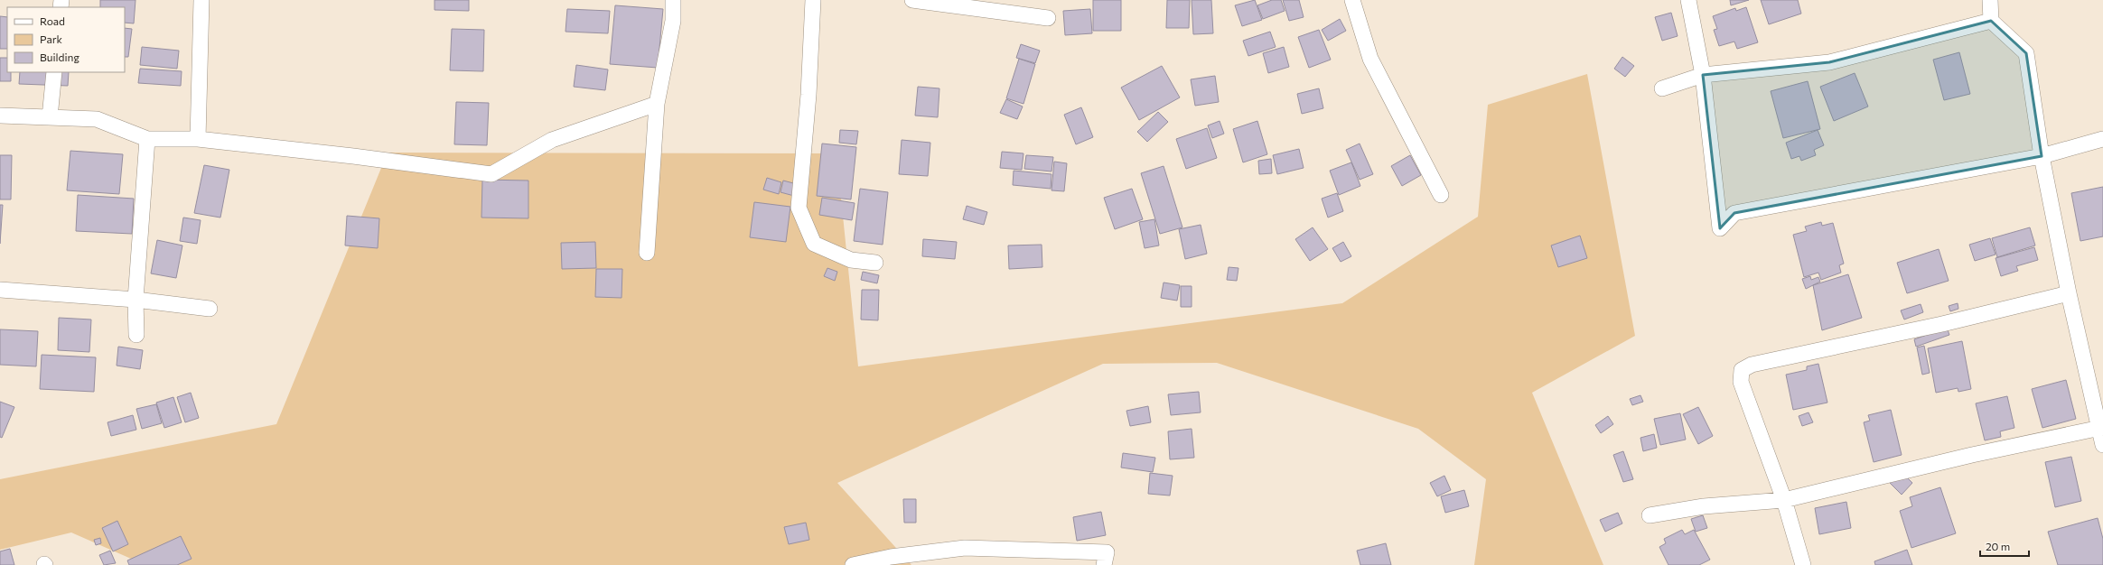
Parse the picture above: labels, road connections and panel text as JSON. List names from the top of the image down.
{
  "legend": ["Road", "Park", "Building"],
  "scale_bar": "20 m"
}
